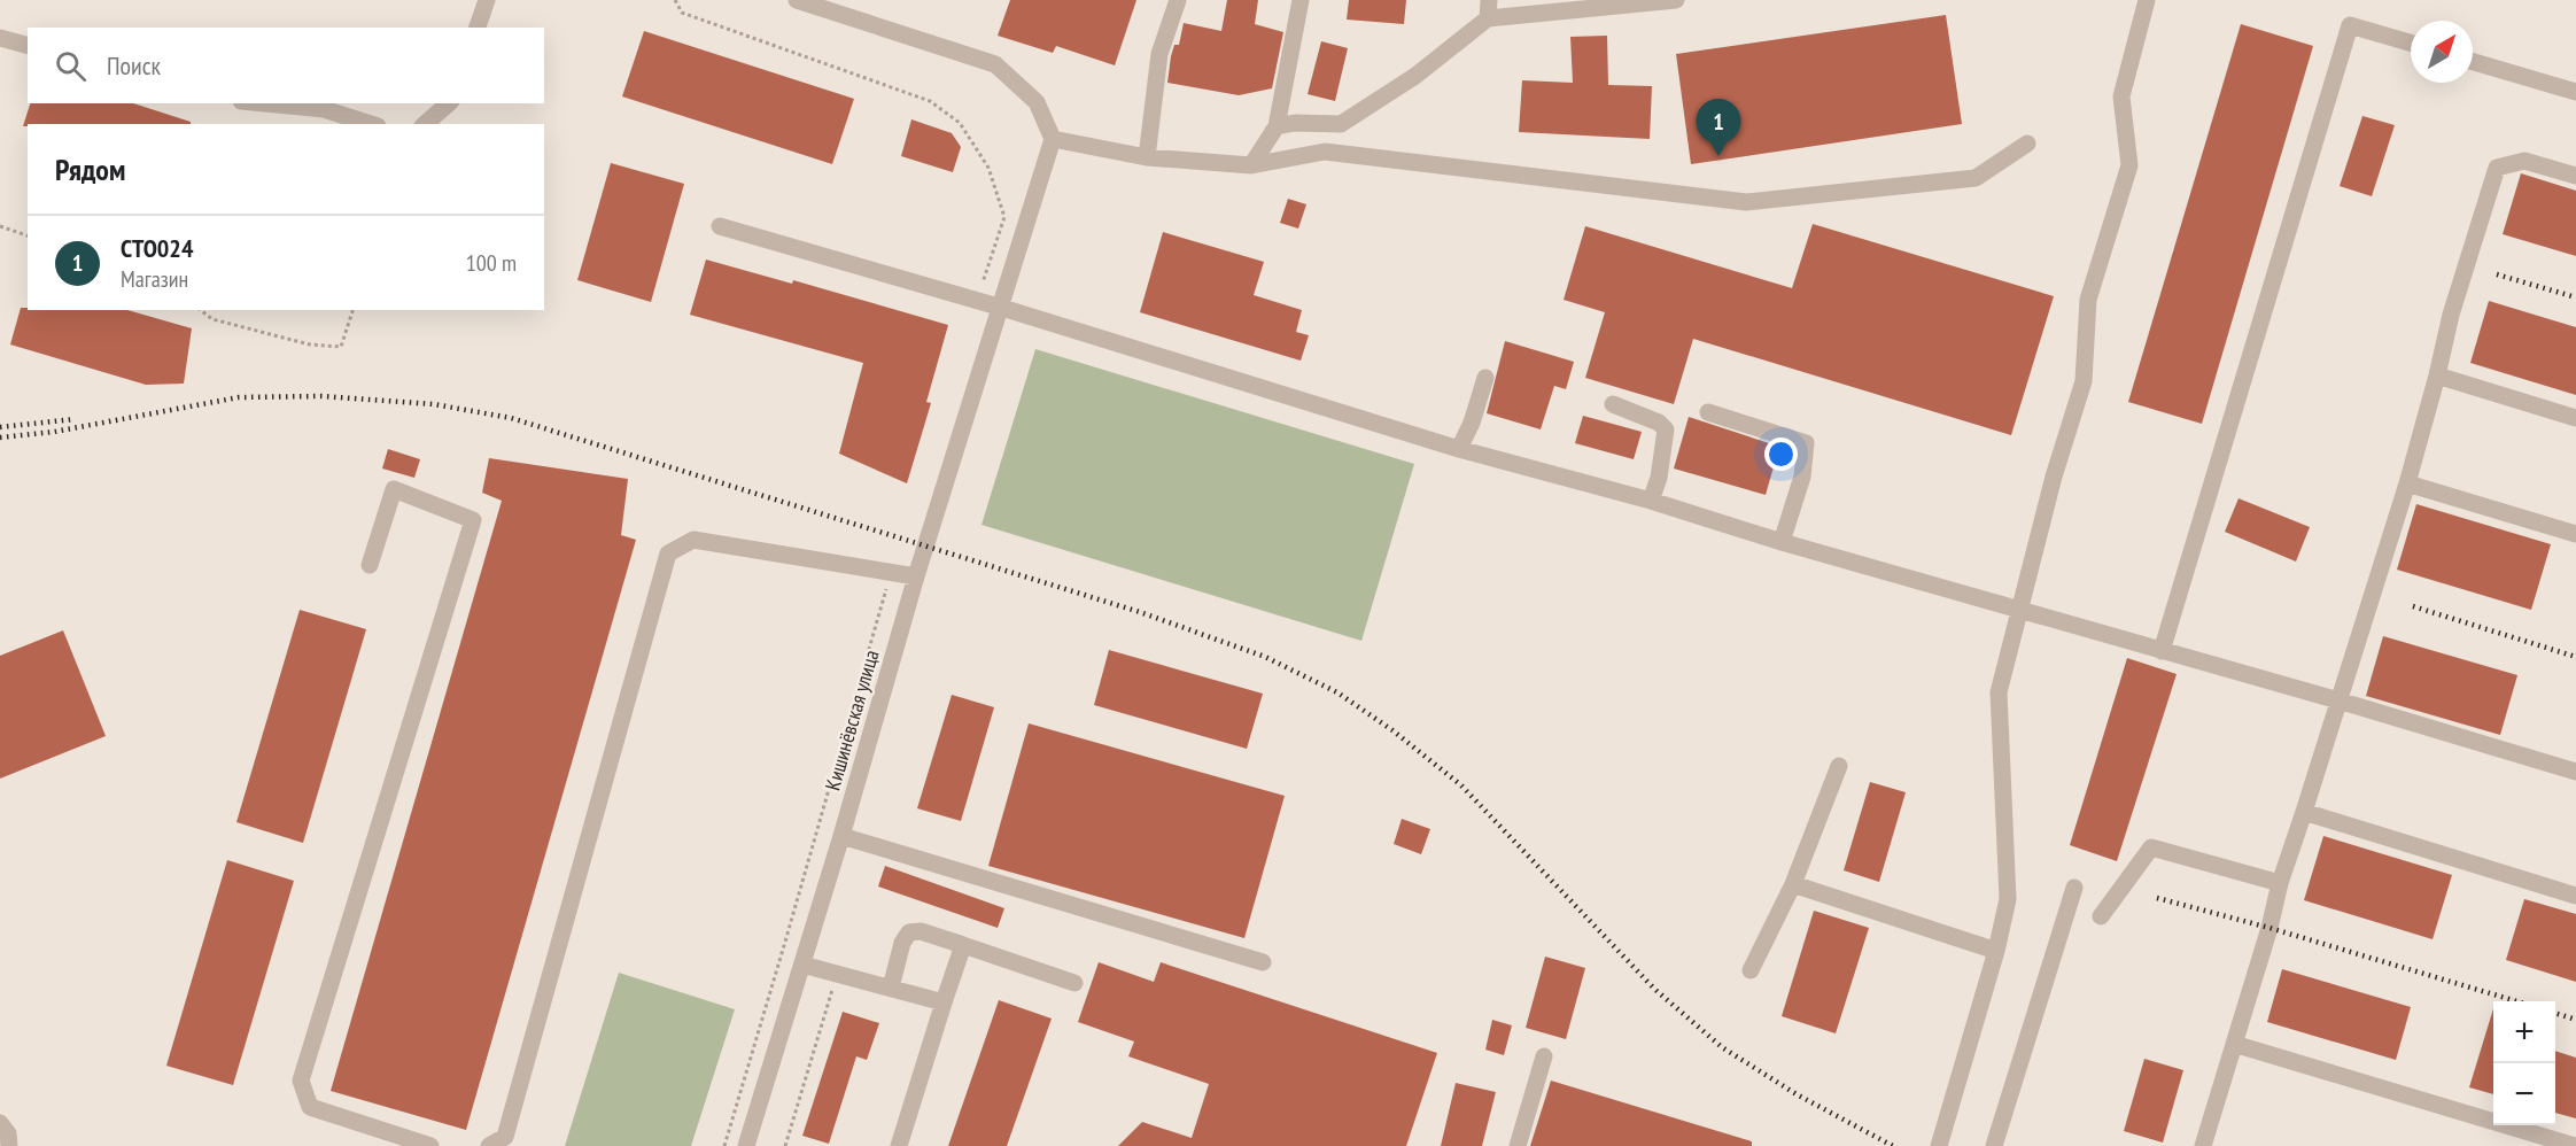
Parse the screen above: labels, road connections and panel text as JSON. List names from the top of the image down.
{
  "streets": {
    "street": ["Кишинёвская улица"]
  },
  "north": "top right",
  "page": {
    "search": "Поиск",
    "pins": "1",
    "heading": "Рядом",
    "list": [
      {
        "mark": "1",
        "name": "СТО024",
        "note": "Магазин",
        "value": "100 m"
      }
    ],
    "map_buttons": ["+", "−"]
  }
}
